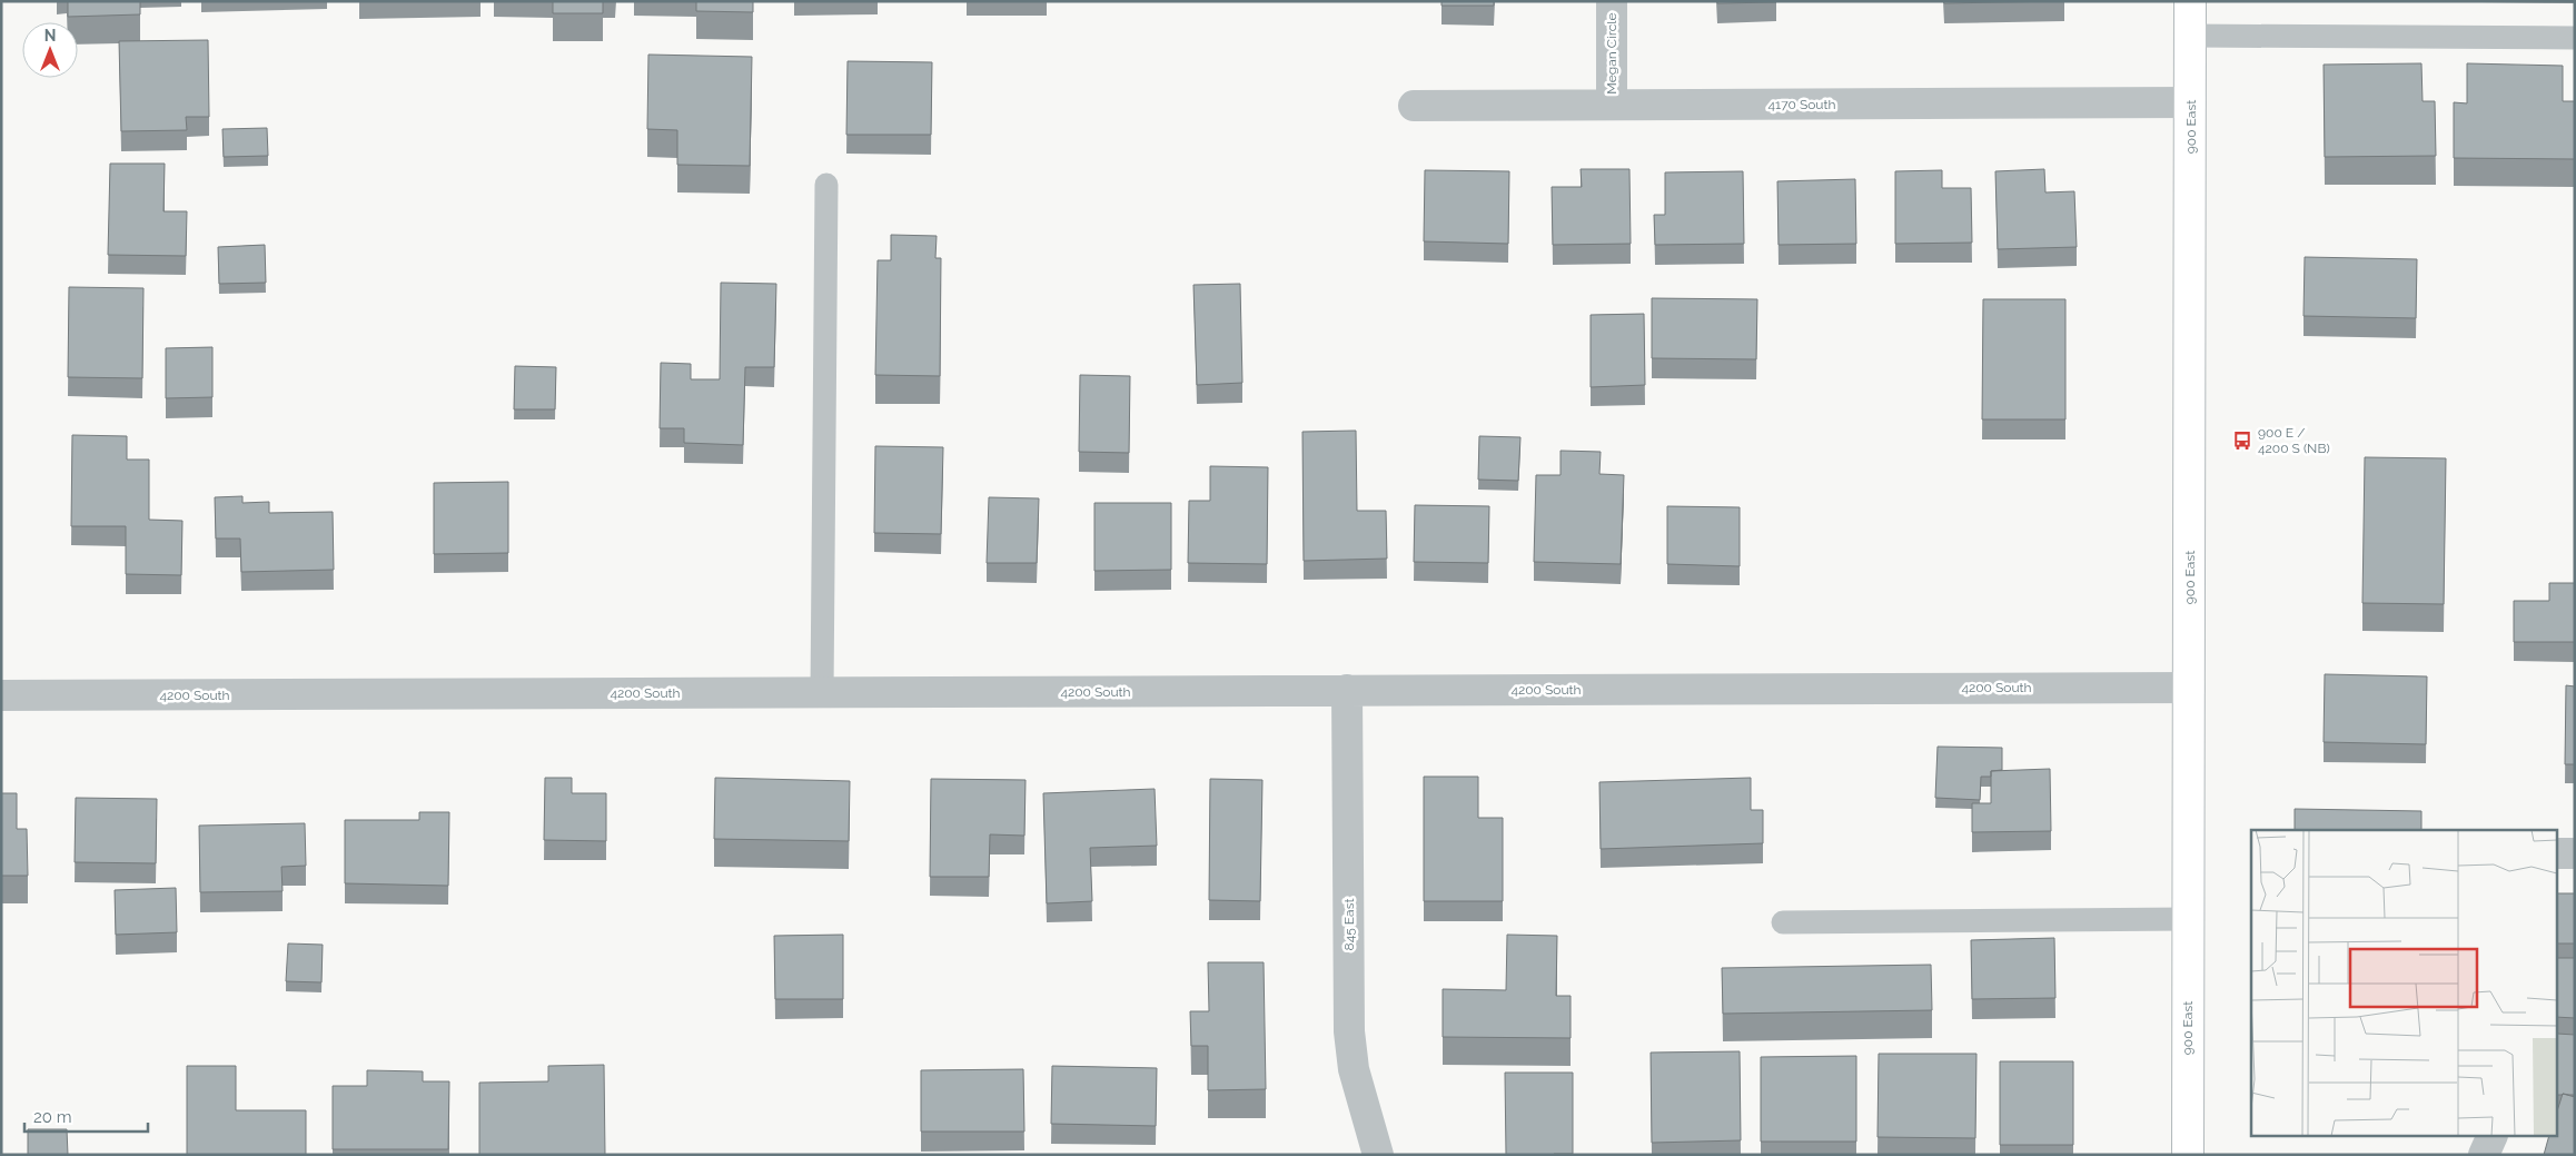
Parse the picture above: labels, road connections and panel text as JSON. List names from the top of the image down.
{
  "streets": {
    "main road": ["900 East"],
    "street": [
      "Megan Circle",
      "4170 South",
      "4200 South",
      "845 East"
    ]
  },
  "crossings": [
    ["Megan Circle", "4170 South"],
    ["4170 South", "900 East"],
    ["900 East", "4200 South"],
    ["4200 South", "845 East"]
  ],
  "places": {
    "bus stop": ["900 E / 4200 S (NB)"]
  },
  "scale_bar": "20 m",
  "north": "top"
}
